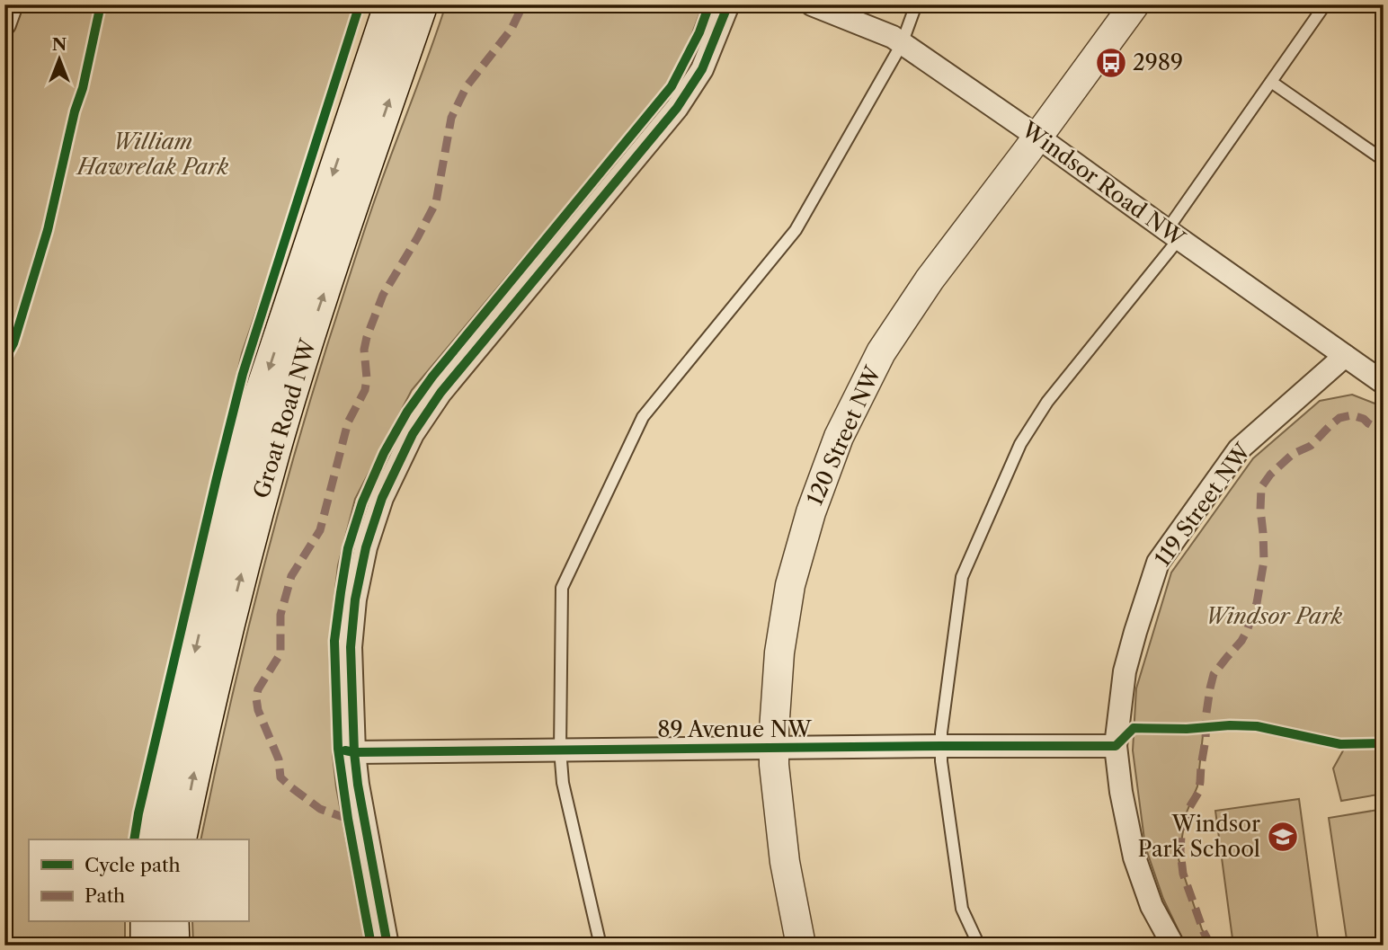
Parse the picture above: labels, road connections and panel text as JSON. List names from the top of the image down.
{
  "streets": {
    "main road": ["Groat Road NW"],
    "street": [
      "Windsor Road NW",
      "120 Street NW",
      "119 Street NW",
      "89 Avenue NW"
    ]
  },
  "crossings": [
    ["Windsor Road NW", "120 Street NW"],
    ["Windsor Road NW", "119 Street NW"],
    ["120 Street NW", "89 Avenue NW"],
    ["119 Street NW", "89 Avenue NW"]
  ],
  "parks": ["William Hawrelak Park", "Windsor Park"],
  "places": {
    "bus stop": ["2989"],
    "school or university": ["Windsor Park School"]
  },
  "legend": ["Cycle path", "Path"],
  "north": "top"
}
